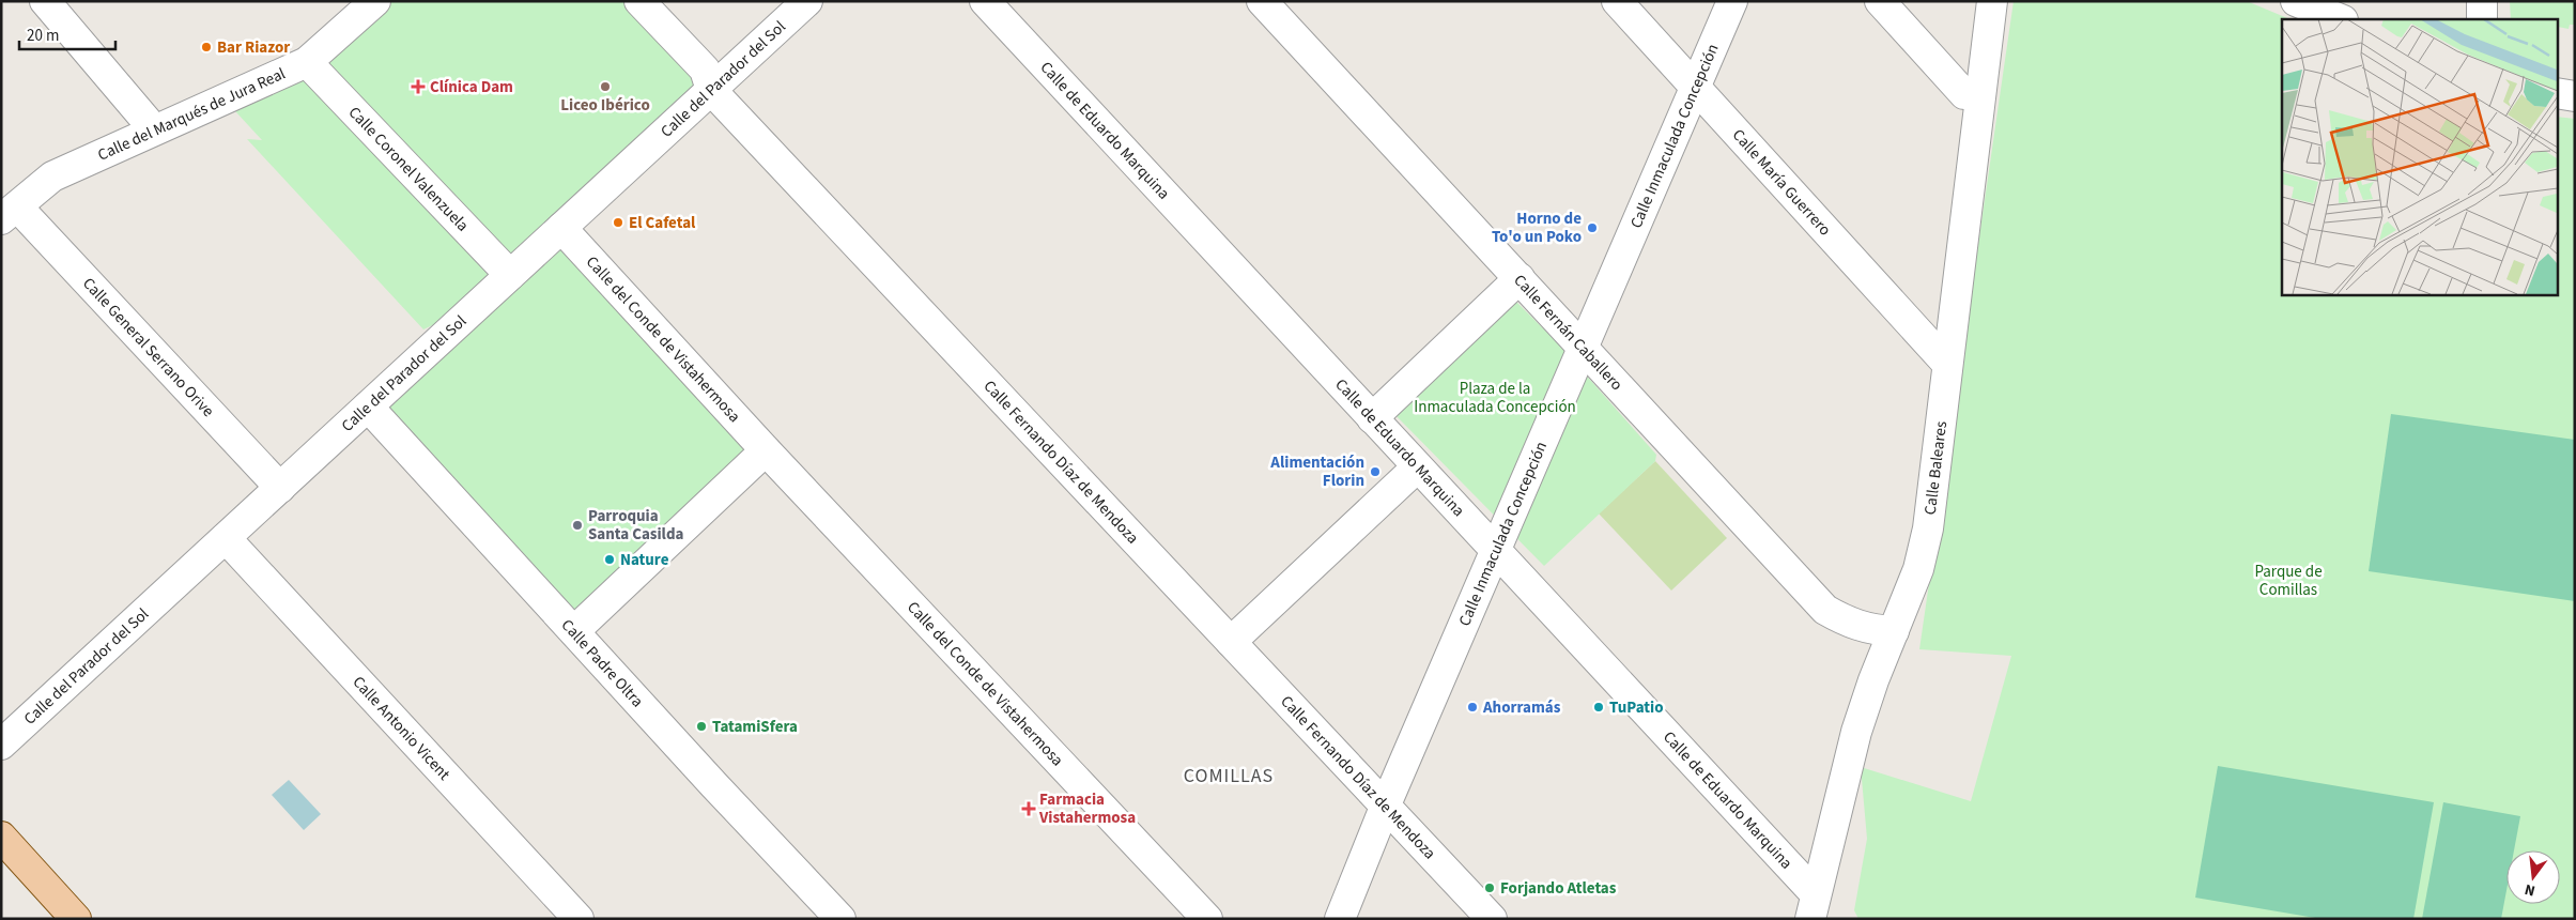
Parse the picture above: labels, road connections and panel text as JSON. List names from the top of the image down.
{
  "streets": {
    "street": [
      "Calle del Parador del Sol",
      "Calle del Marqués de Jura Real",
      "Calle de Eduardo Marquina",
      "Calle Inmaculada Concepción",
      "Calle Coronel Valenzuela",
      "Calle María Guerrero",
      "Calle Fernán Caballero",
      "Calle del Conde de Vistahermosa",
      "Calle General Serrano Orive",
      "Calle Fernando Díaz de Mendoza",
      "Calle Baleares",
      "Calle Padre Oltra",
      "Calle Antonio Vicent"
    ]
  },
  "crossings": [
    ["Calle del Parador del Sol", "Calle Coronel Valenzuela"],
    ["Calle del Parador del Sol", "Calle del Conde de Vistahermosa"],
    ["Calle del Parador del Sol", "Calle General Serrano Orive"],
    ["Calle del Parador del Sol", "Calle Fernando Díaz de Mendoza"],
    ["Calle del Parador del Sol", "Calle Padre Oltra"],
    ["Calle del Parador del Sol", "Calle Antonio Vicent"],
    ["Calle del Marqués de Jura Real", "Calle Coronel Valenzuela"],
    ["Calle del Marqués de Jura Real", "Calle General Serrano Orive"],
    ["Calle de Eduardo Marquina", "Calle Inmaculada Concepción"],
    ["Calle de Eduardo Marquina", "Calle Baleares"],
    ["Calle Inmaculada Concepción", "Calle María Guerrero"],
    ["Calle Inmaculada Concepción", "Calle Fernán Caballero"],
    ["Calle Inmaculada Concepción", "Calle Fernando Díaz de Mendoza"],
    ["Calle María Guerrero", "Calle Baleares"],
    ["Calle Fernán Caballero", "Calle Baleares"]
  ],
  "districts": ["COMILLAS"],
  "parks": ["Plaza de la Inmaculada Concepción", "Parque de Comillas"],
  "places": {
    "other": [
      "Bar Riazor",
      "Liceo Ibérico",
      "El Cafetal",
      "Horno de To'o un Poko",
      "Alimentación Florin",
      "Parroquia Santa Casilda",
      "Nature",
      "Ahorramás",
      "TuPatio",
      "TatamiSfera",
      "Forjando Atletas"
    ],
    "health": ["Clínica Dam", "Farmacia Vistahermosa"]
  },
  "scale_bar": "20 m",
  "north": "bottom"
}
